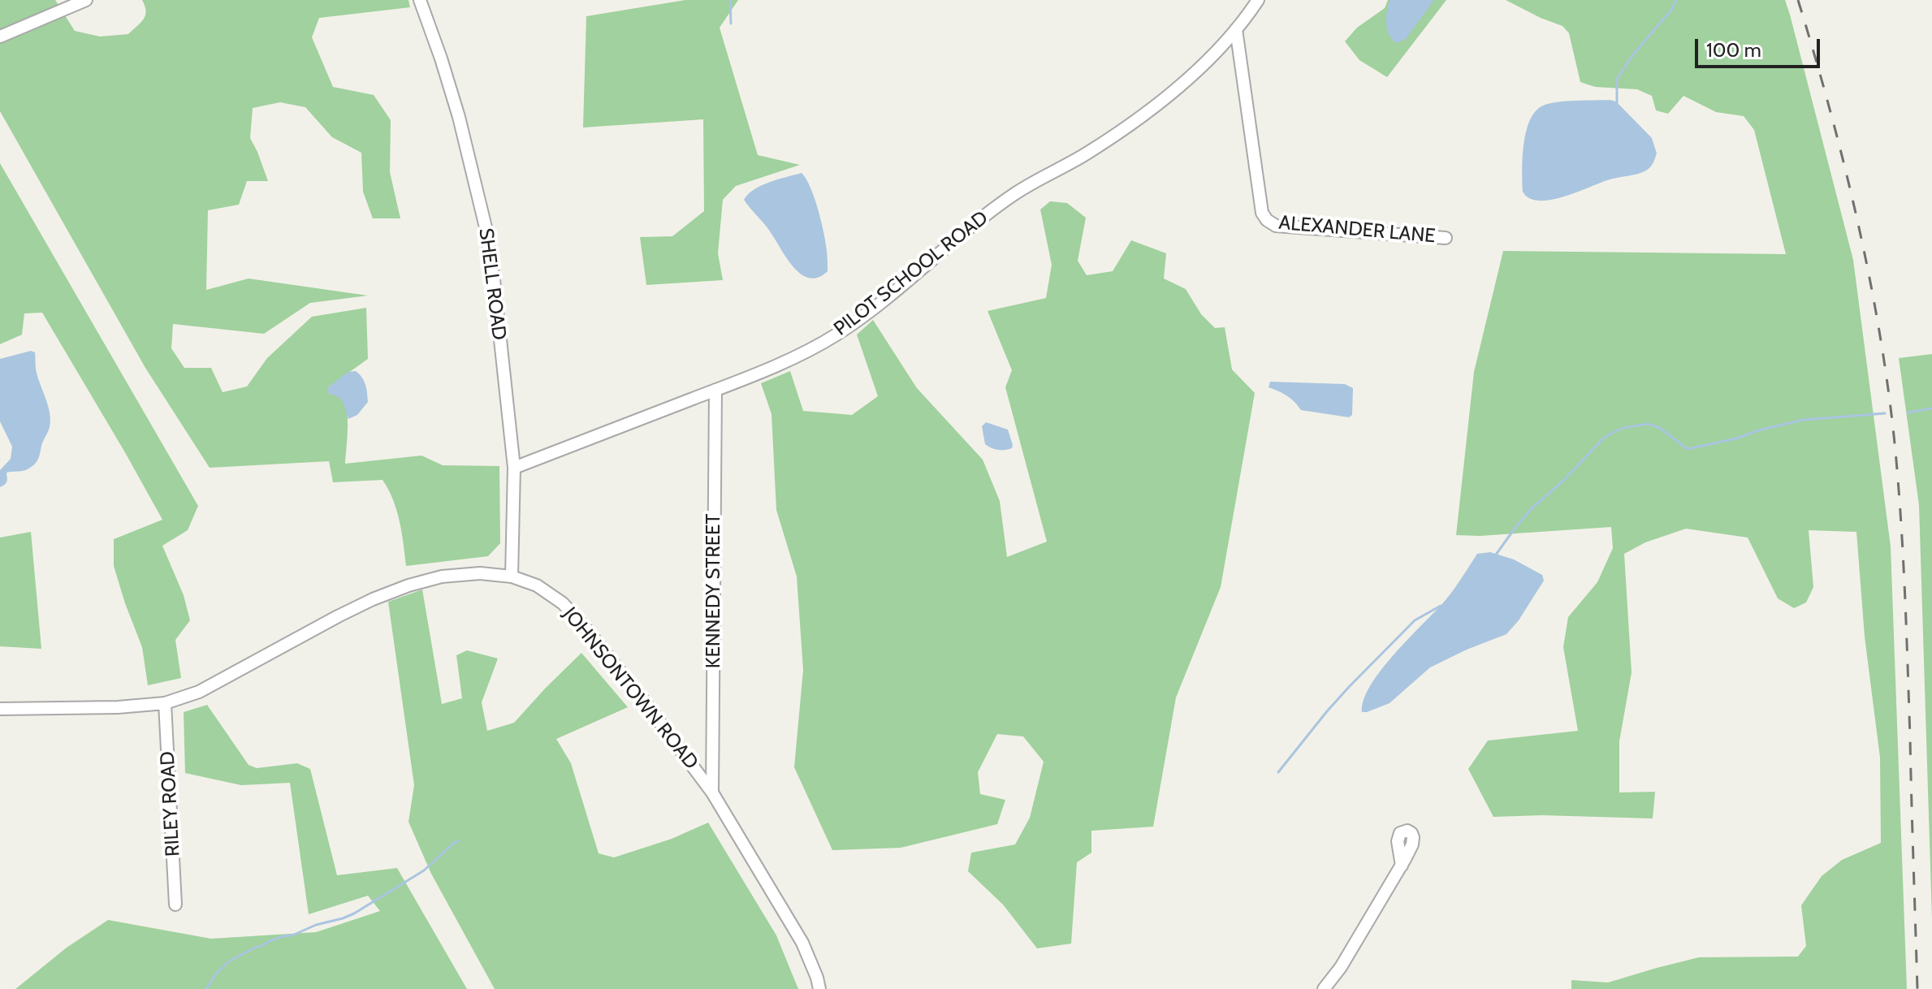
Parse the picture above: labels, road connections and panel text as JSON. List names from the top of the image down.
{
  "streets": {
    "street": [
      "ALEXANDER LANE",
      "PILOT SCHOOL ROAD",
      "SHELL ROAD",
      "KENNEDY STREET",
      "JOHNSONTOWN ROAD",
      "RILEY ROAD"
    ]
  },
  "crossings": [
    ["ALEXANDER LANE", "PILOT SCHOOL ROAD"],
    ["PILOT SCHOOL ROAD", "SHELL ROAD"],
    ["PILOT SCHOOL ROAD", "KENNEDY STREET"],
    ["SHELL ROAD", "JOHNSONTOWN ROAD"],
    ["KENNEDY STREET", "JOHNSONTOWN ROAD"],
    ["JOHNSONTOWN ROAD", "RILEY ROAD"]
  ],
  "scale_bar": "100 m"
}
